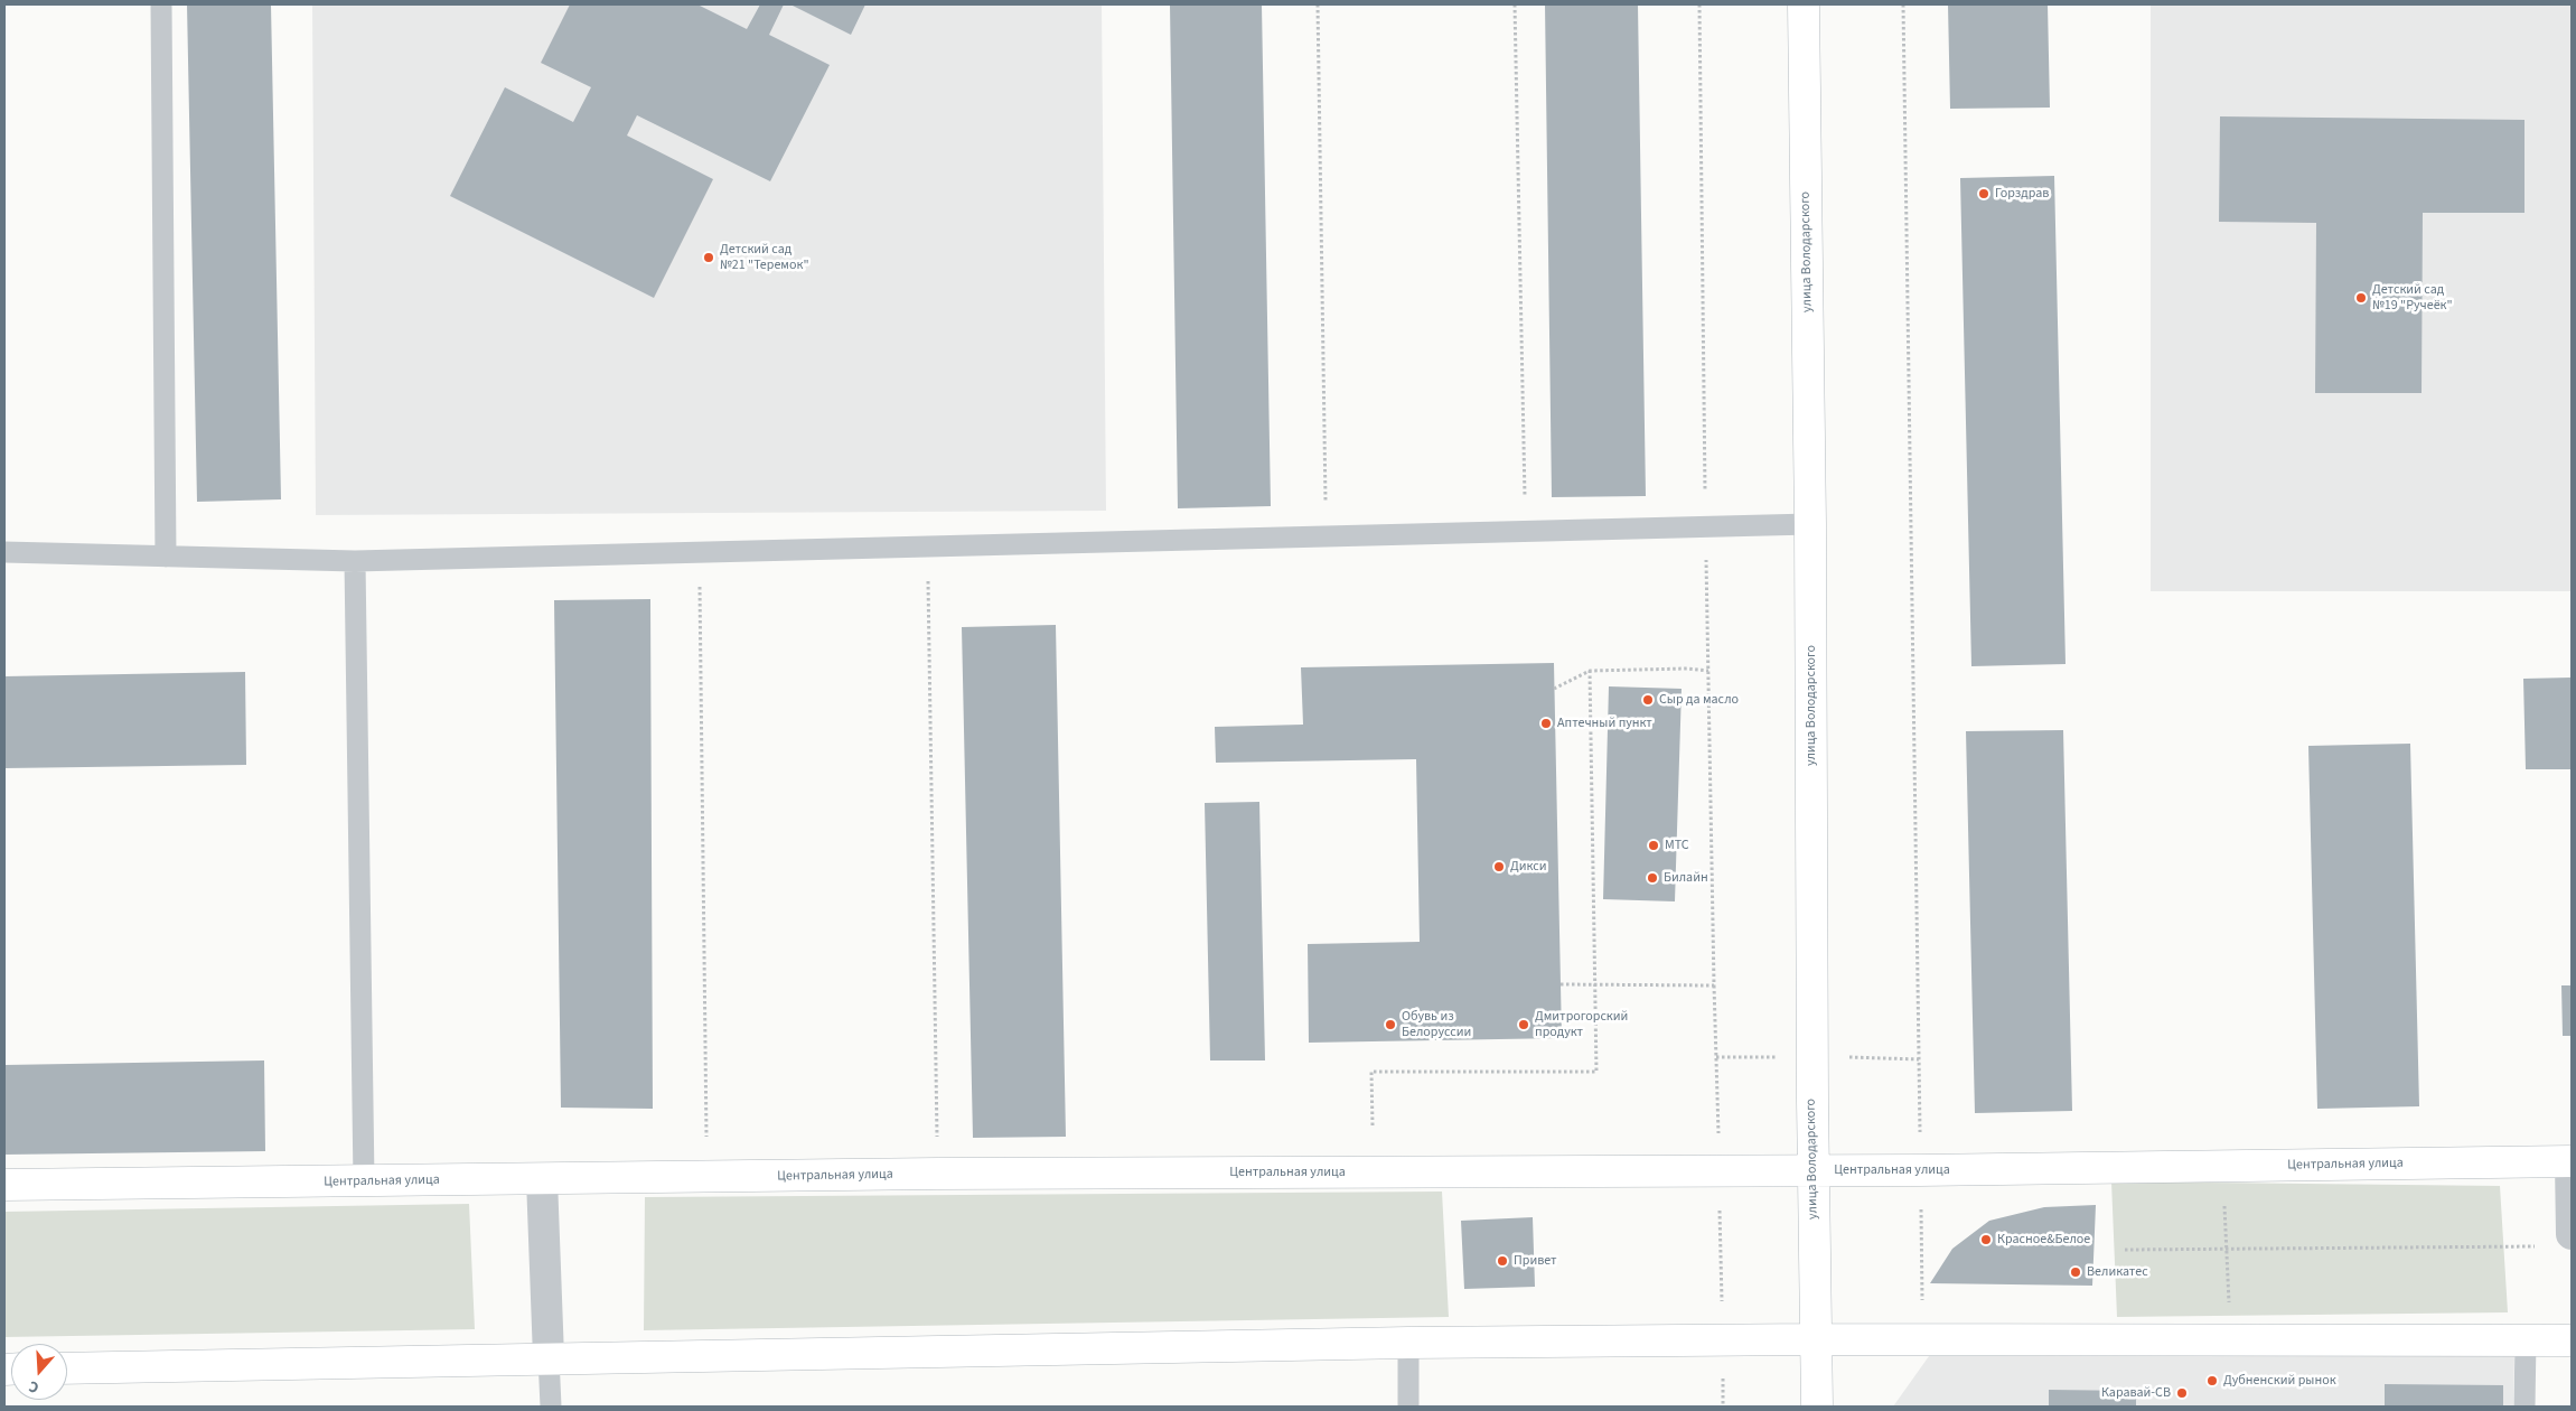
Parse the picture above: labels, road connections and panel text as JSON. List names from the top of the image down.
{
  "streets": {
    "street": ["улица Володарского", "Центральная улица"]
  },
  "crossings": [
    ["улица Володарского", "Центральная улица"]
  ],
  "places": [
    "Горздрав",
    "Детский сад №21 \"Теремок\"",
    "Детский сад №19 \"Ручеёк\"",
    "Сыр да масло",
    "Аптечный пункт",
    "МТС",
    "Дикси",
    "Билайн",
    "Обувь из Белоруссии",
    "Дмитрогорский продукт",
    "Красное&Белое",
    "Привет",
    "Великатес",
    "Дубненский рынок",
    "Каравай-СВ"
  ],
  "north": "bottom"
}
